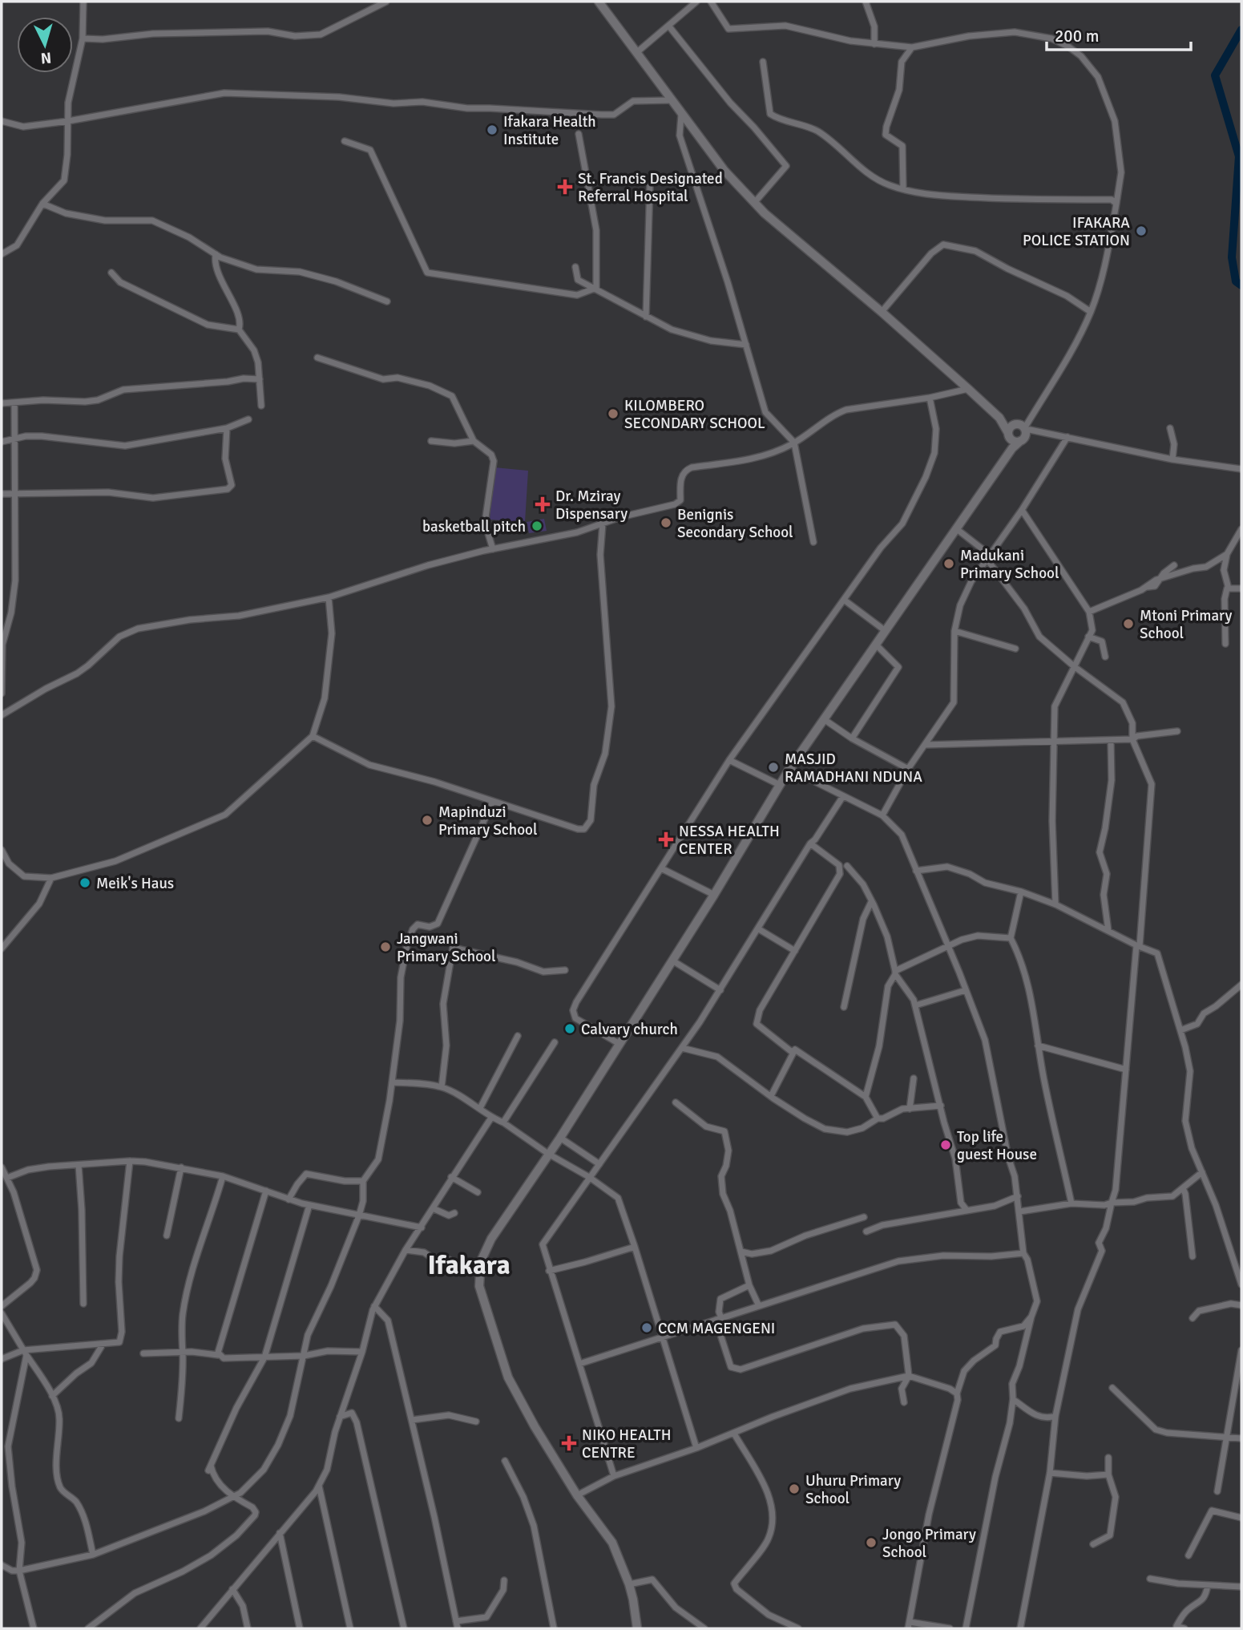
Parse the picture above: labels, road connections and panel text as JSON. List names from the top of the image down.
{
  "districts": ["Ifakara"],
  "places": {
    "other": [
      "Ifakara Health Institute",
      "IFAKARA POLICE STATION",
      "KILOMBERO SECONDARY SCHOOL",
      "Benignis Secondary School",
      "basketball pitch",
      "Madukani Primary School",
      "Mtoni Primary School",
      "MASJID RAMADHANI NDUNA",
      "Mapinduzi Primary School",
      "Meik's Haus",
      "Jangwani Primary School",
      "Calvary church",
      "Top life guest House",
      "CCM MAGENGENI",
      "Uhuru Primary School",
      "Jongo Primary School"
    ],
    "health": [
      "St. Francis Designated Referral Hospital",
      "Dr. Mziray Dispensary",
      "NESSA HEALTH CENTER",
      "NIKO HEALTH CENTRE"
    ]
  },
  "scale_bar": "200 m",
  "north": "bottom"
}
